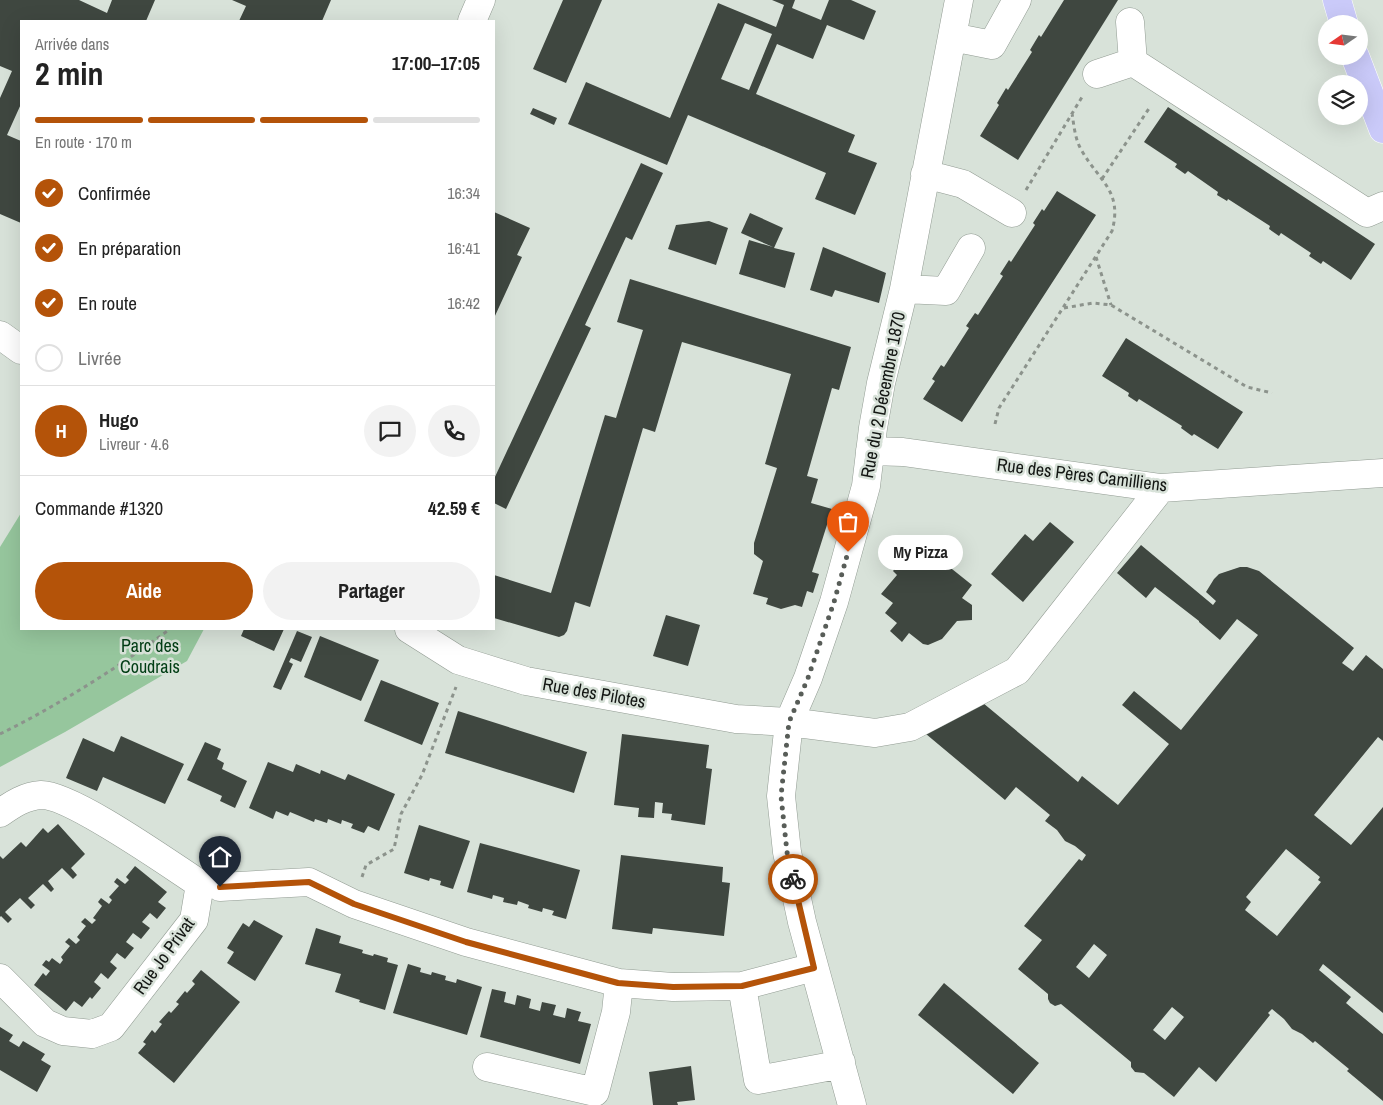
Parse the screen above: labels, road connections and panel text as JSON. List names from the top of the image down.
{
  "streets": {
    "street": [
      "Rue du 2 Décembre 1870",
      "Rue des Pères Camilliens",
      "Rue des Pilotes",
      "Rue Jo Privat"
    ]
  },
  "crossings": [
    ["Rue du 2 Décembre 1870", "Rue des Pères Camilliens"],
    ["Rue du 2 Décembre 1870", "Rue des Pilotes"],
    ["Rue des Pères Camilliens", "Rue des Pilotes"]
  ],
  "parks": ["Parc des Coudrais"],
  "places": ["My Pizza"],
  "north": "left",
  "page": {
    "heading": ["2 min", "Arrivée dans", "17:00–17:05"],
    "panel": [
      "Hugo",
      "Livreur · 4.6",
      "Commande #1320",
      "42.59 €"
    ],
    "bar": "En route · 170 m",
    "list": [
      ["Confirmée", "16:34"],
      ["En préparation", "16:41"],
      ["En route", "16:42"],
      "Livrée"
    ],
    "round": "H",
    "bubble": "My Pizza",
    "buttons": ["Aide", "Partager"]
  }
}
